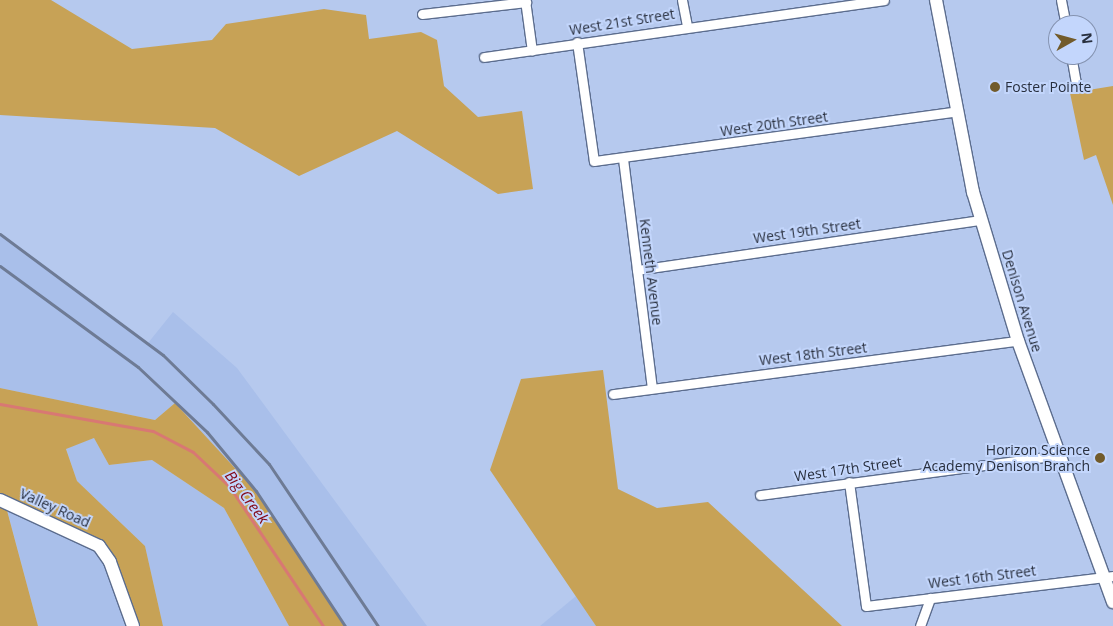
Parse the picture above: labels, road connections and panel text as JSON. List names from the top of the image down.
{
  "streets": {
    "main road": ["Denison Avenue", "Valley Road"],
    "street": [
      "West 21st Street",
      "West 20th Street",
      "West 19th Street",
      "Kenneth Avenue",
      "West 18th Street",
      "West 17th Street",
      "West 16th Street"
    ]
  },
  "crossings": [
    ["West 21st Street", "West 20th Street"],
    ["West 20th Street", "Kenneth Avenue"],
    ["West 20th Street", "Denison Avenue"],
    ["West 19th Street", "Kenneth Avenue"],
    ["West 19th Street", "Denison Avenue"],
    ["Kenneth Avenue", "West 18th Street"],
    ["Denison Avenue", "West 18th Street"],
    ["Denison Avenue", "West 17th Street"],
    ["Denison Avenue", "West 16th Street"],
    ["West 17th Street", "West 16th Street"]
  ],
  "water": ["Big Creek"],
  "places": ["Foster Pointe", "Horizon Science Academy Denison Branch"],
  "north": "right"
}
